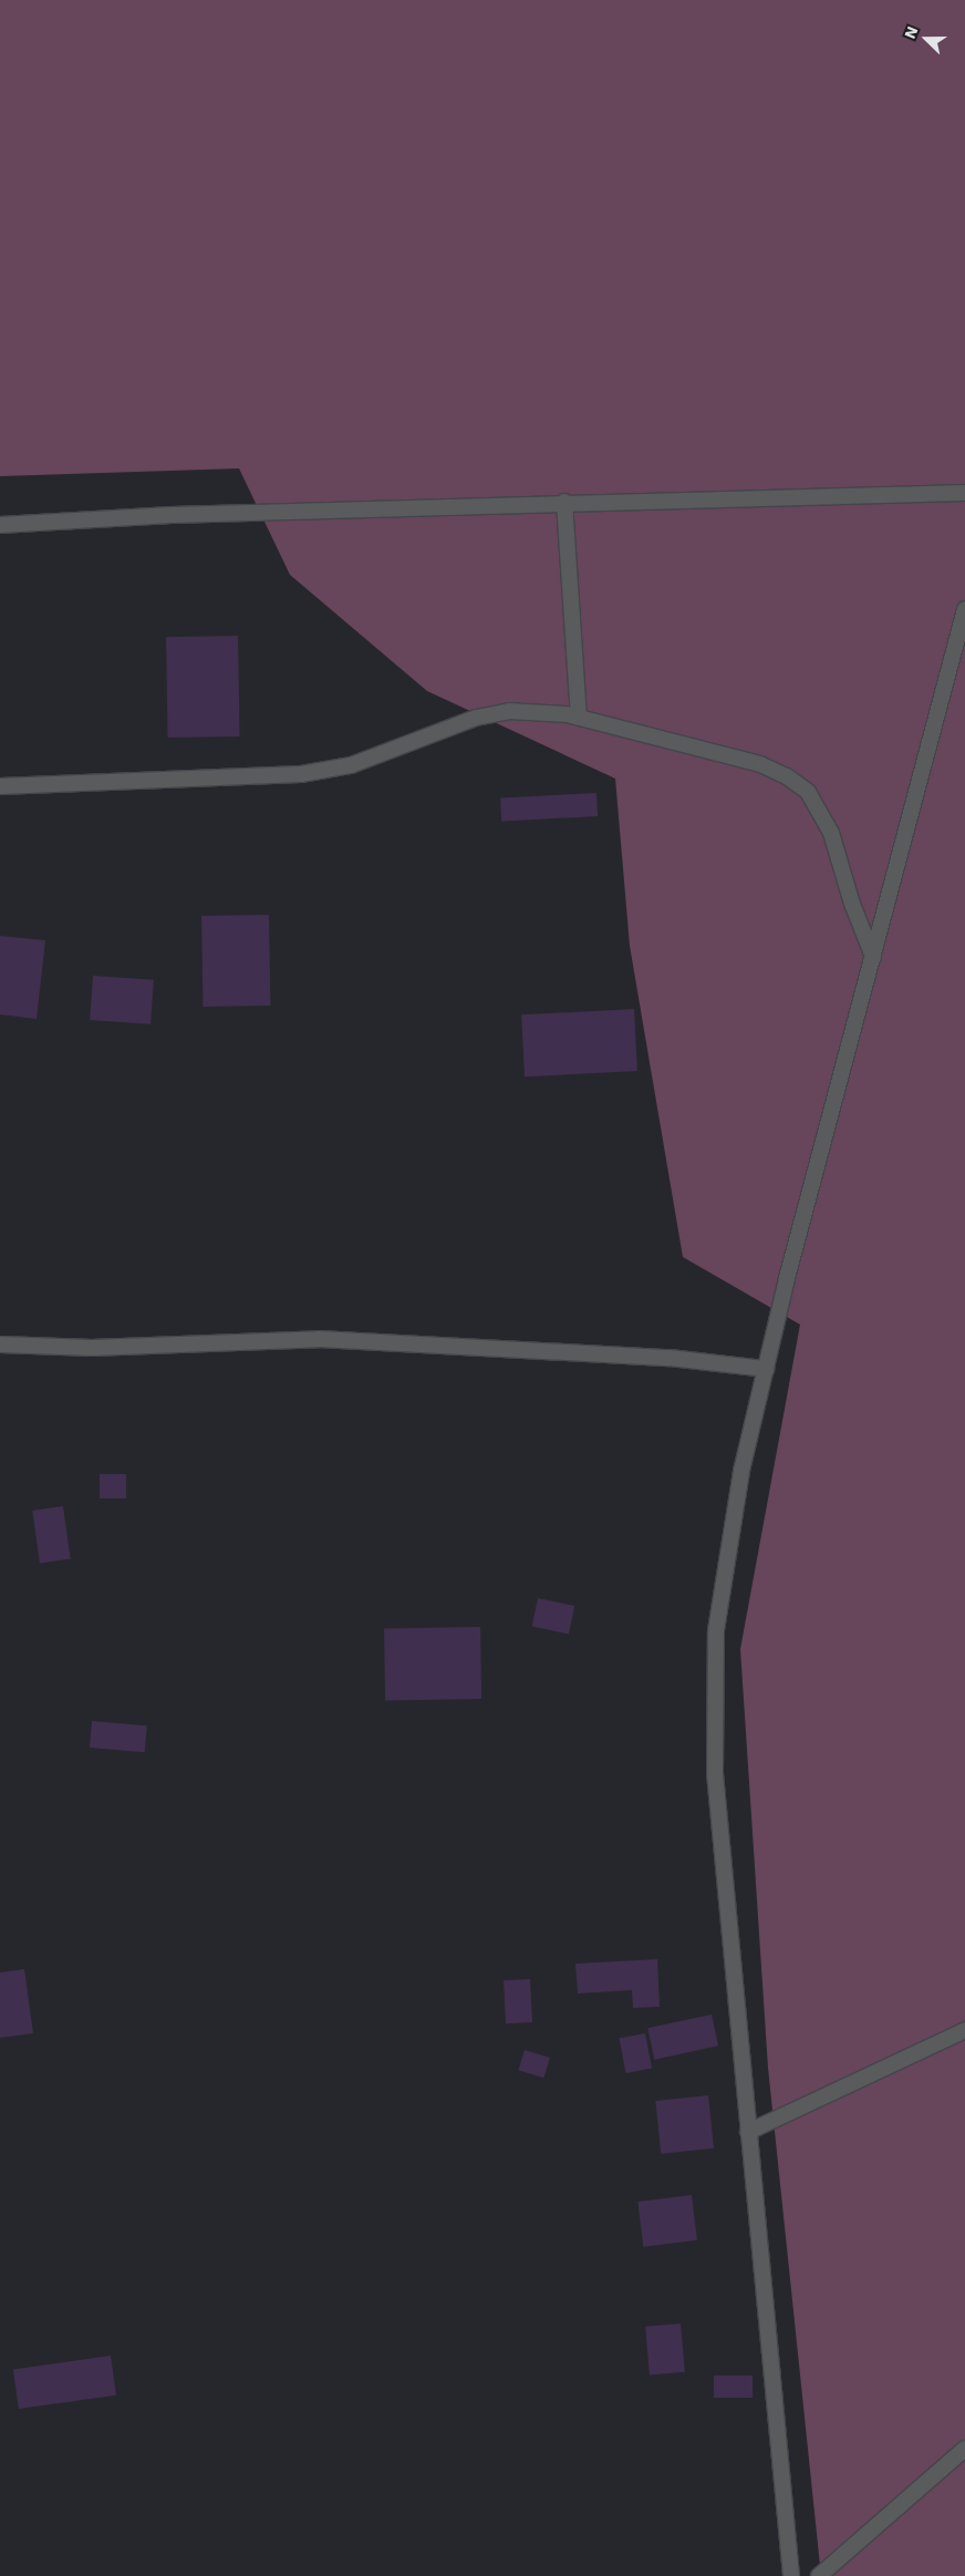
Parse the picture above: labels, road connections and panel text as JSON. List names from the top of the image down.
{
  "north": "left"
}
